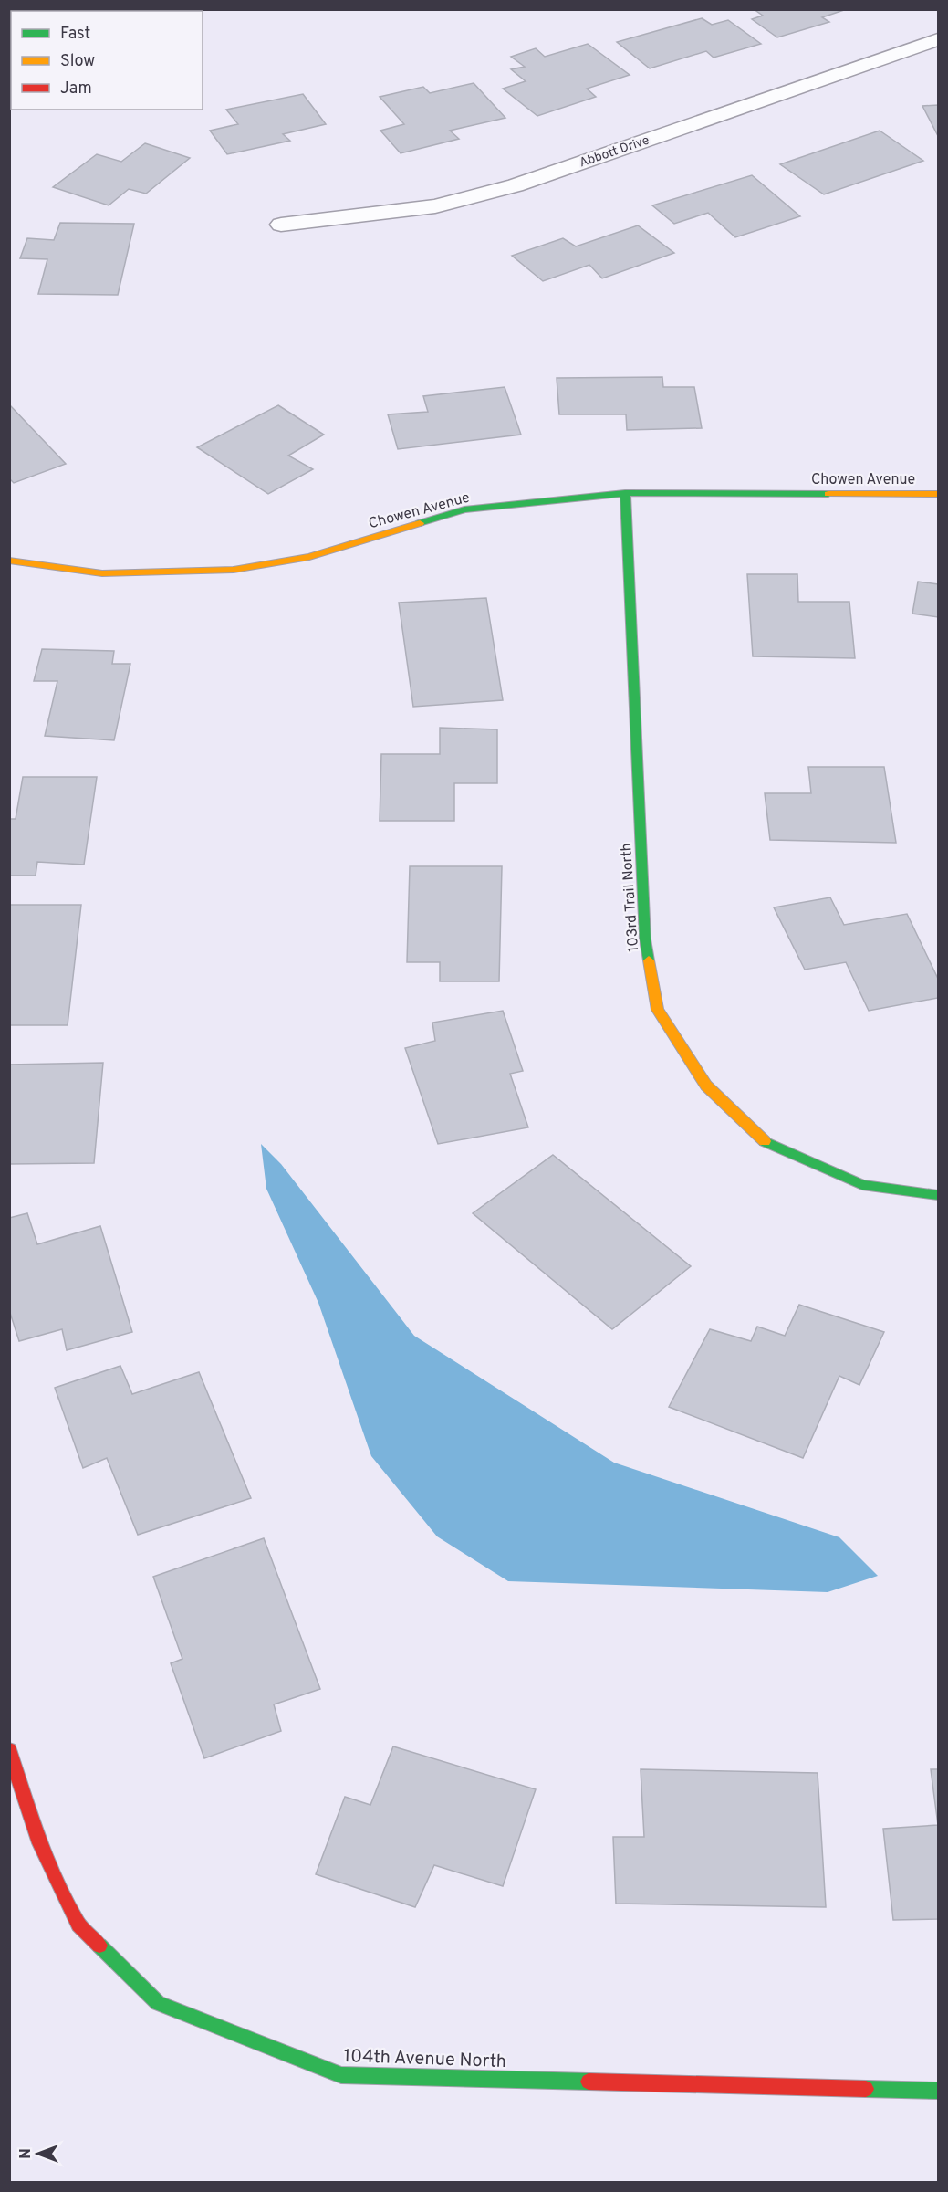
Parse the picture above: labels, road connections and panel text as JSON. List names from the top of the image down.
{
  "streets": {
    "street": [
      "Abbott Drive",
      "Chowen Avenue",
      "103rd Trail North",
      "104th Avenue North"
    ]
  },
  "crossings": [
    ["Chowen Avenue", "103rd Trail North"]
  ],
  "legend": ["Fast", "Slow", "Jam"],
  "north": "left"
}
